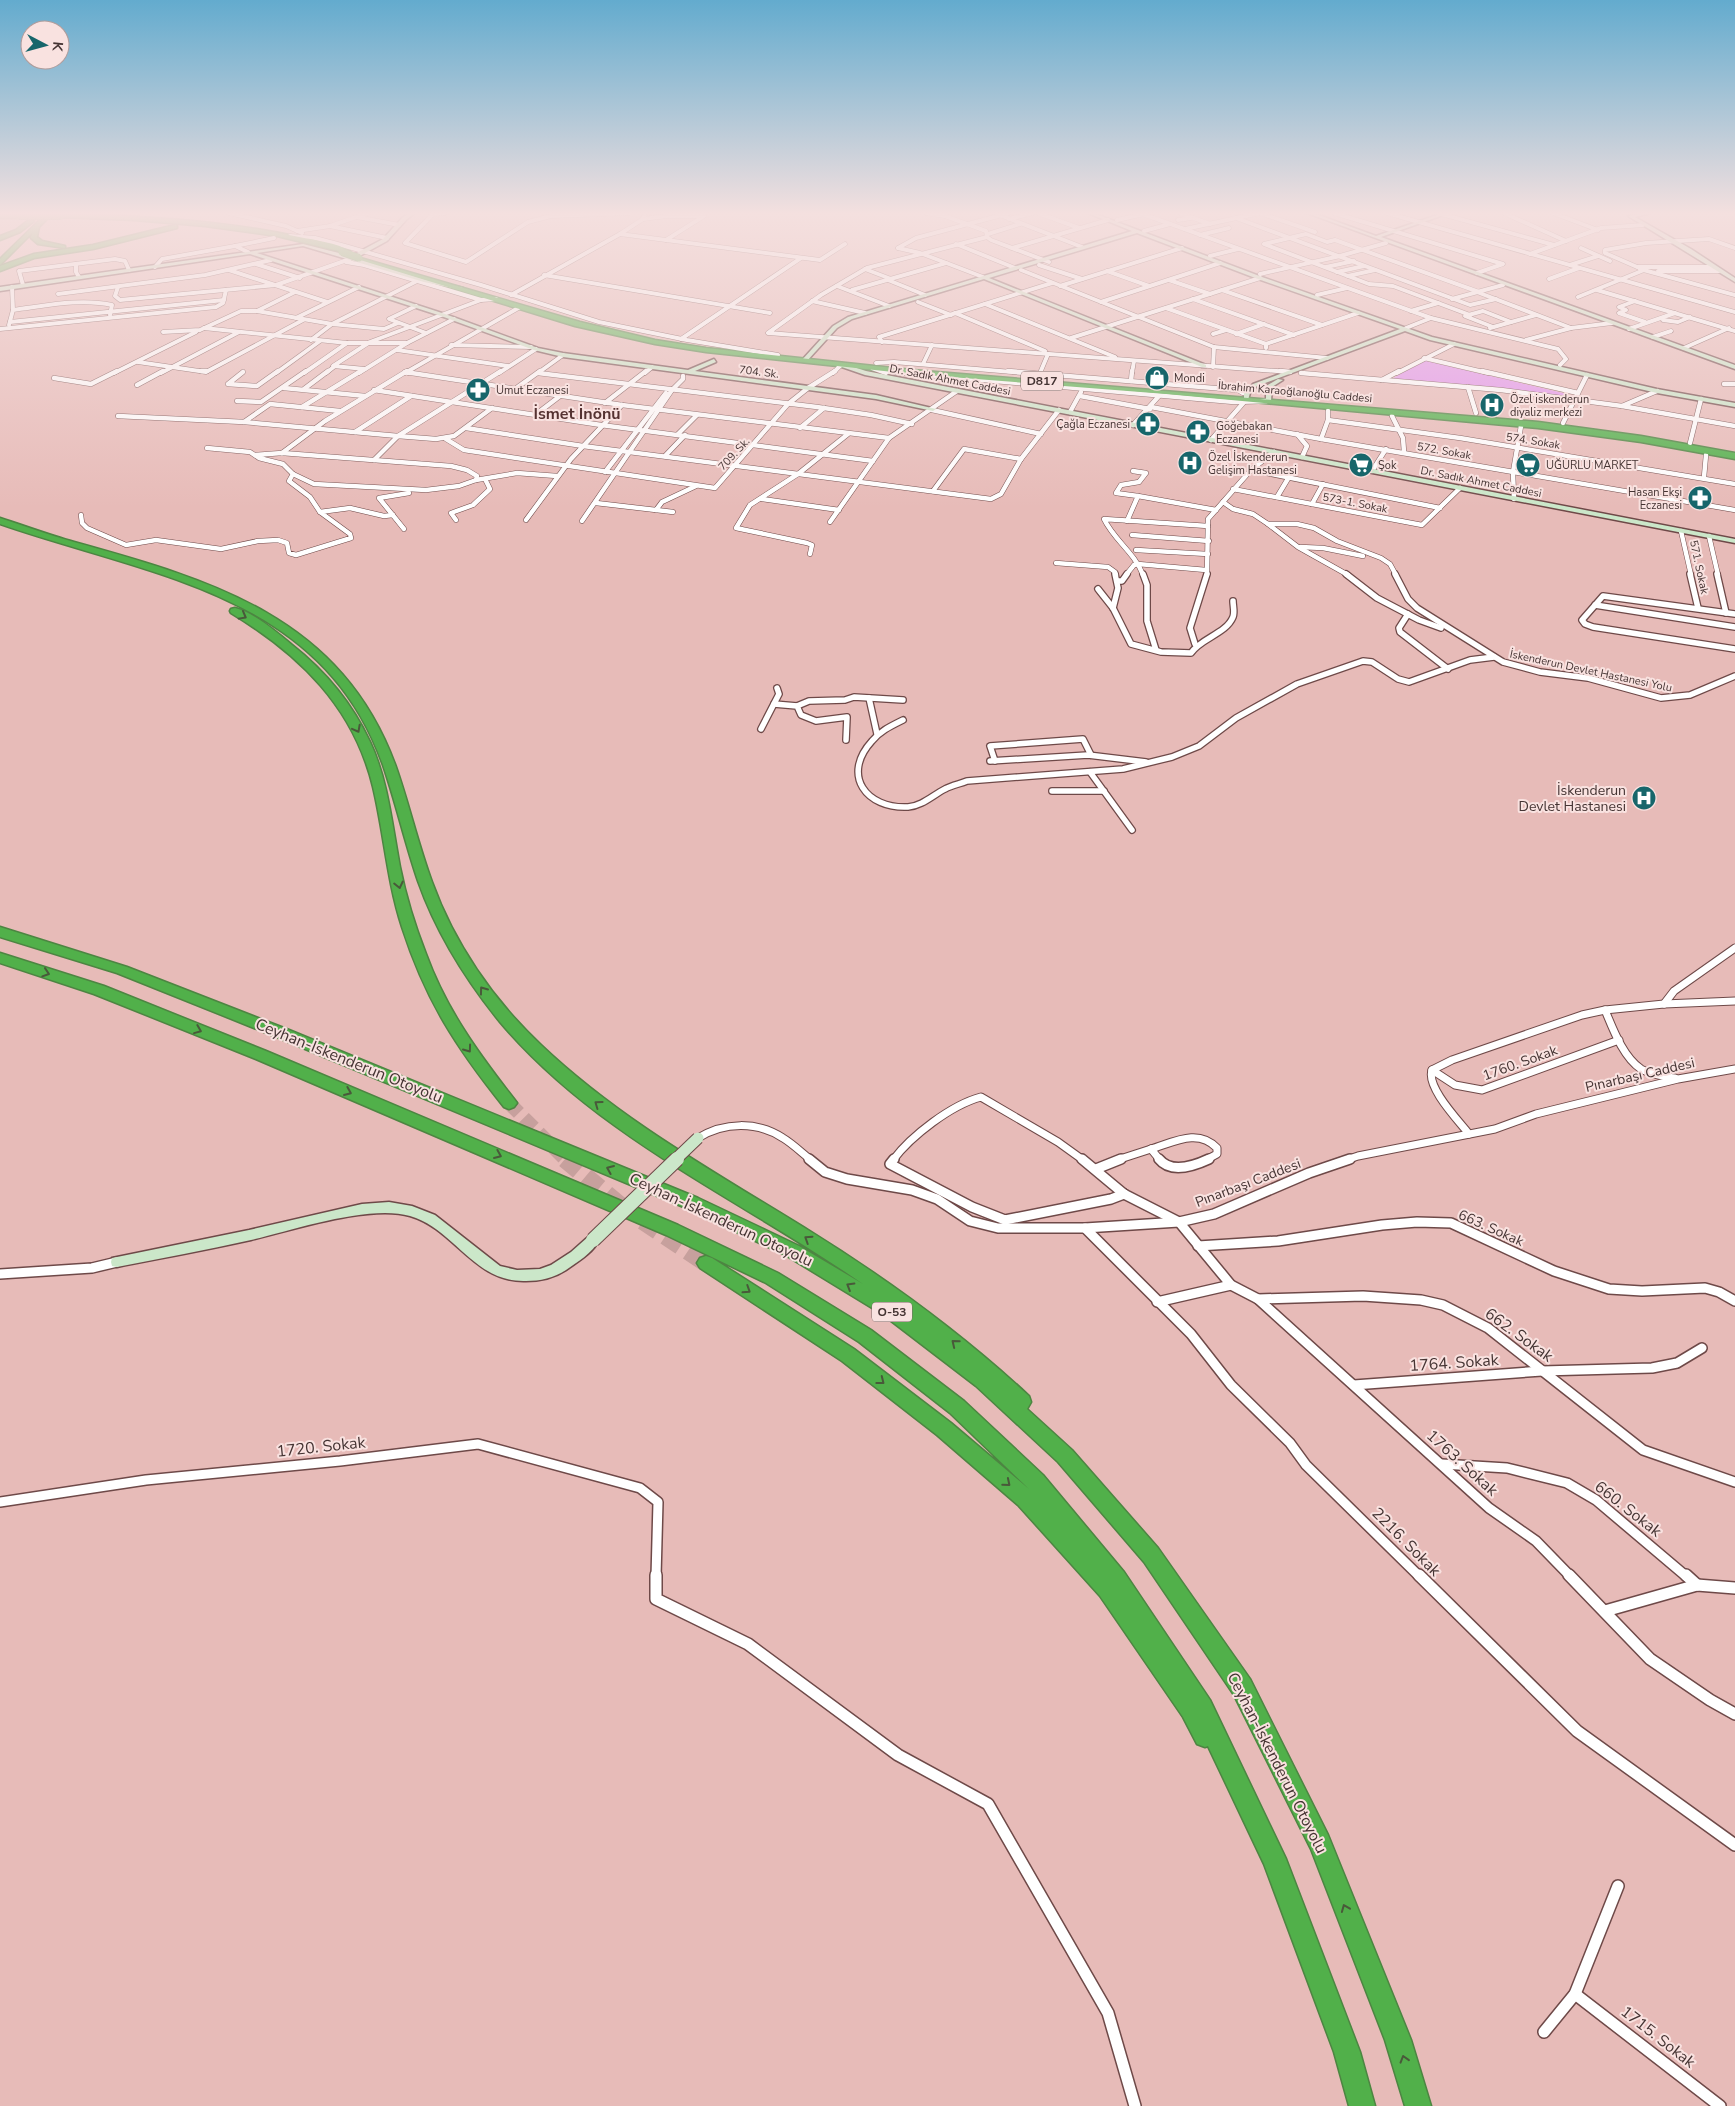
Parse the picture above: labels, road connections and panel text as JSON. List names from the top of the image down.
{
  "streets": {
    "highway": [
      "D817",
      "İbrahim Karaoğlanoğlu Caddesi",
      "Ceyhan-İskenderun Otoyolu",
      "O-53"
    ],
    "street": [
      "704. Sk.",
      "Dr. Sadık Ahmet Caddesi",
      "574. Sokak",
      "572. Sokak",
      "709. Sk.",
      "573-1. Sokak",
      "571. Sokak",
      "İskenderun Devlet Hastanesi Yolu",
      "1760. Sokak",
      "Pınarbaşı Caddesi",
      "663. Sokak",
      "662. Sokak",
      "1764. Sokak",
      "1720. Sokak",
      "1763. Sokak",
      "660. Sokak",
      "2216. Sokak",
      "1715. Sokak"
    ]
  },
  "crossings": [
    ["704. Sk.", "709. Sk."],
    ["Dr. Sadık Ahmet Caddesi", "İbrahim Karaoğlanoğlu Caddesi"],
    ["Dr. Sadık Ahmet Caddesi", "709. Sk."],
    ["Dr. Sadık Ahmet Caddesi", "573-1. Sokak"],
    ["Dr. Sadık Ahmet Caddesi", "571. Sokak"],
    ["İbrahim Karaoğlanoğlu Caddesi", "709. Sk."],
    ["Pınarbaşı Caddesi", "1763. Sokak"],
    ["Pınarbaşı Caddesi", "2216. Sokak"],
    ["663. Sokak", "1763. Sokak"],
    ["662. Sokak", "1764. Sokak"],
    ["662. Sokak", "1763. Sokak"],
    ["1764. Sokak", "1763. Sokak"],
    ["1763. Sokak", "660. Sokak"]
  ],
  "districts": ["İsmet İnönü"],
  "places": {
    "shop": ["Mondi"],
    "pharmacy": [
      "Umut Eczanesi",
      "Çağla Eczanesi",
      "Göğebakan Eczanesi",
      "Hasan Ekşi Eczanesi"
    ],
    "hospital": ["Özel iskenderun diyaliz merkezi", "Özel İskenderun Gelişim Hastanesi", "İskenderun Devlet Hastanesi"],
    "supermarket": ["Şok", "UĞURLU MARKET"]
  },
  "north": "right"
}
